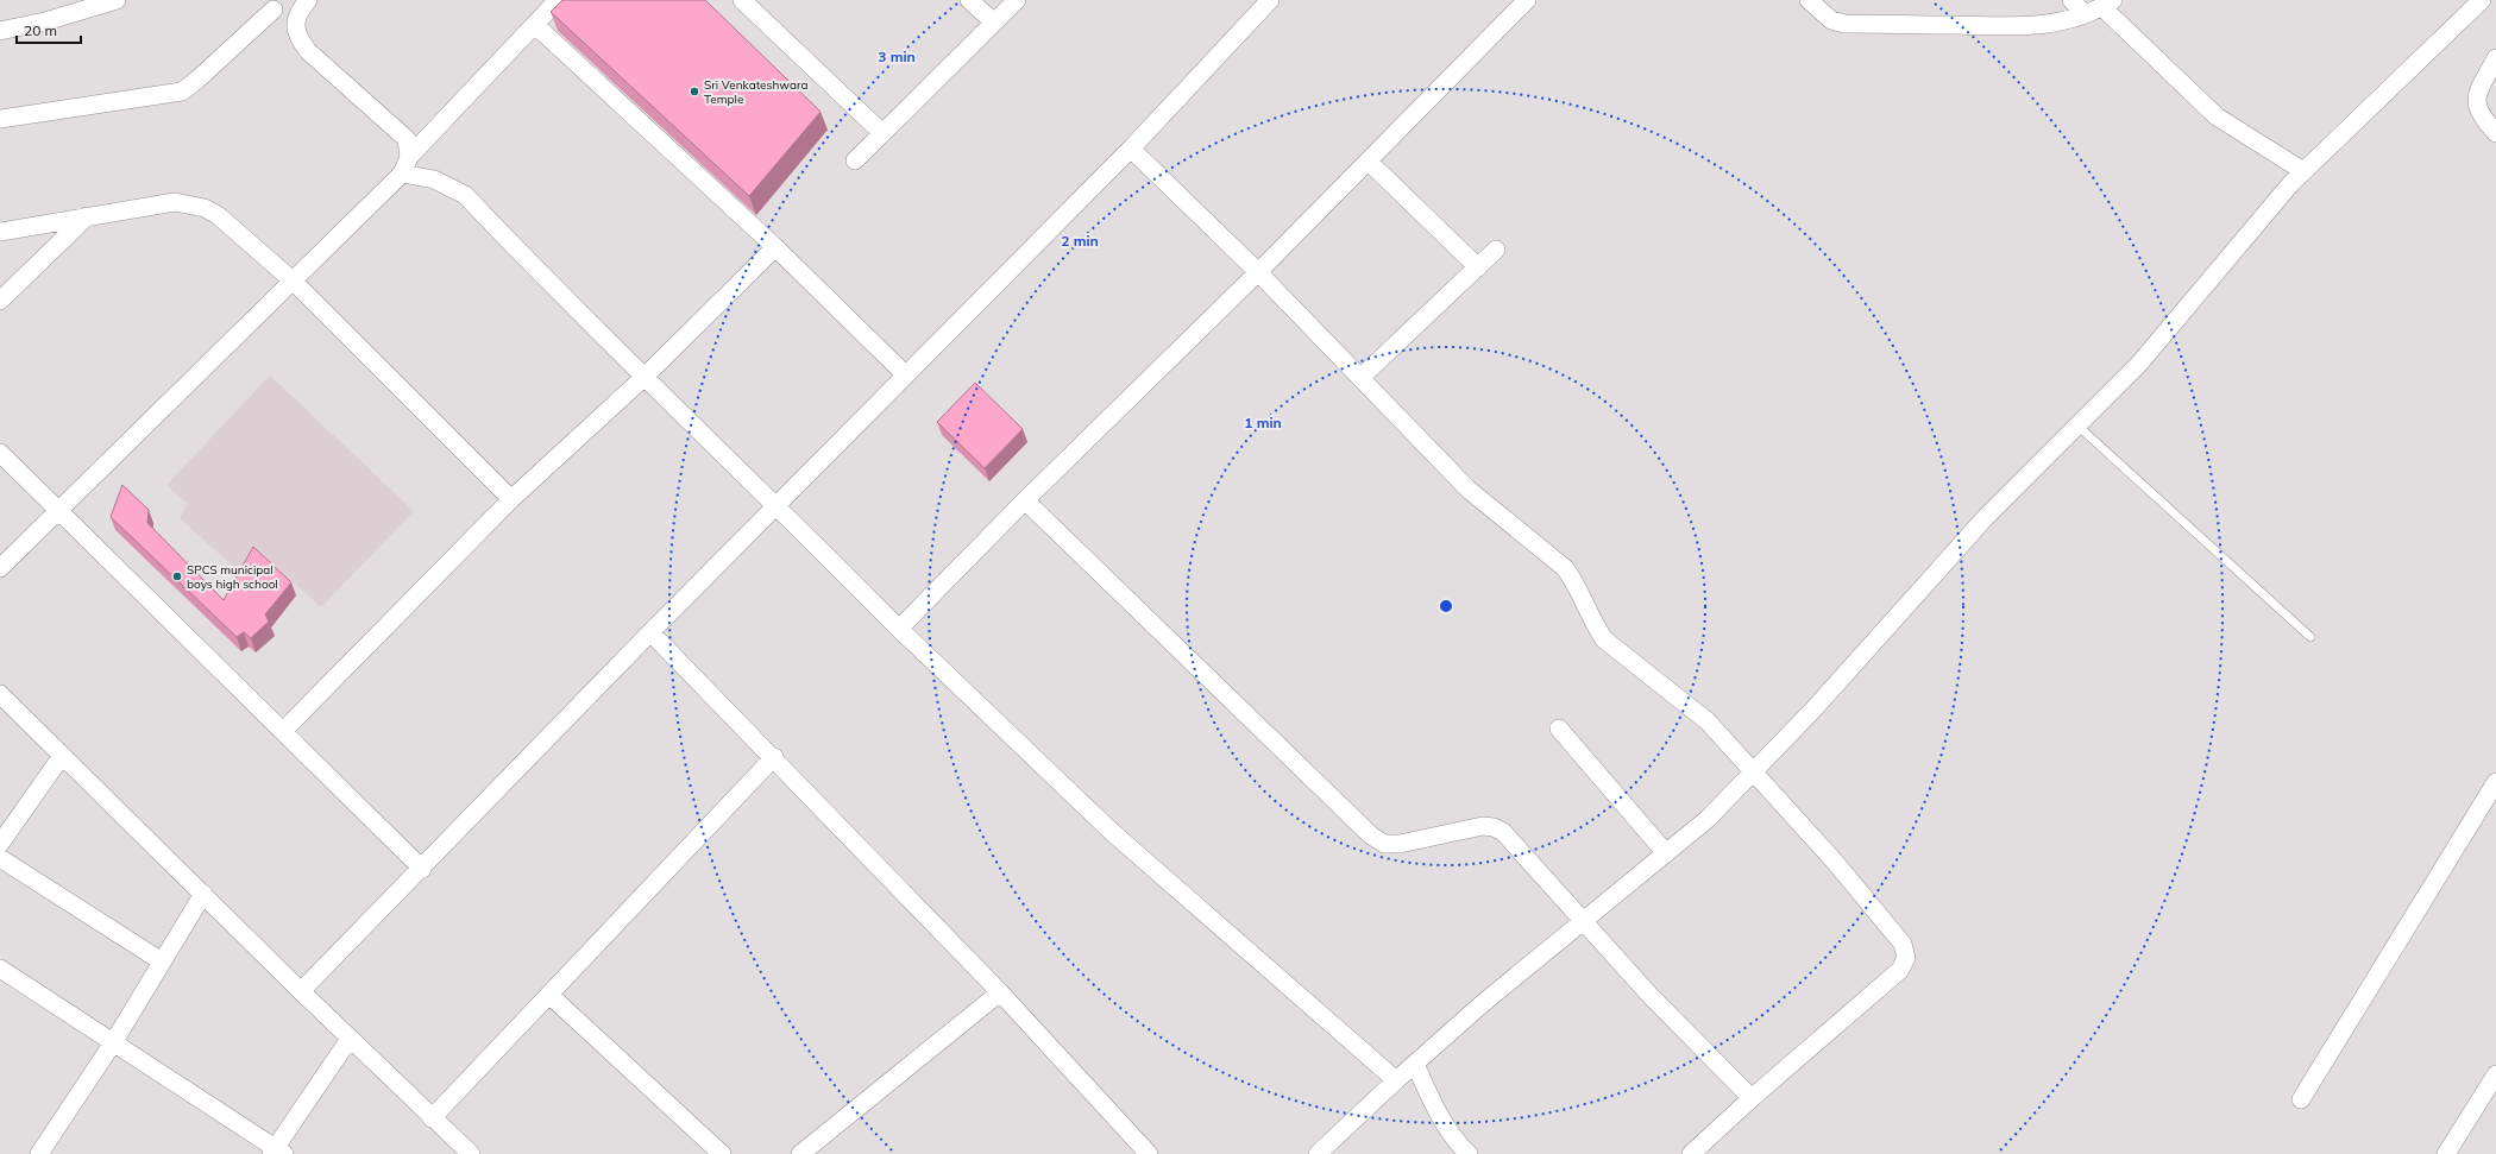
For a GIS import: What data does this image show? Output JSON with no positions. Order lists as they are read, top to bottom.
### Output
{
  "places": ["Sri Venkateshwara Temple", "SPCS municipal boys high school"],
  "scale_bar": "20 m",
  "rings": ["3 min", "2 min", "1 min"]
}
